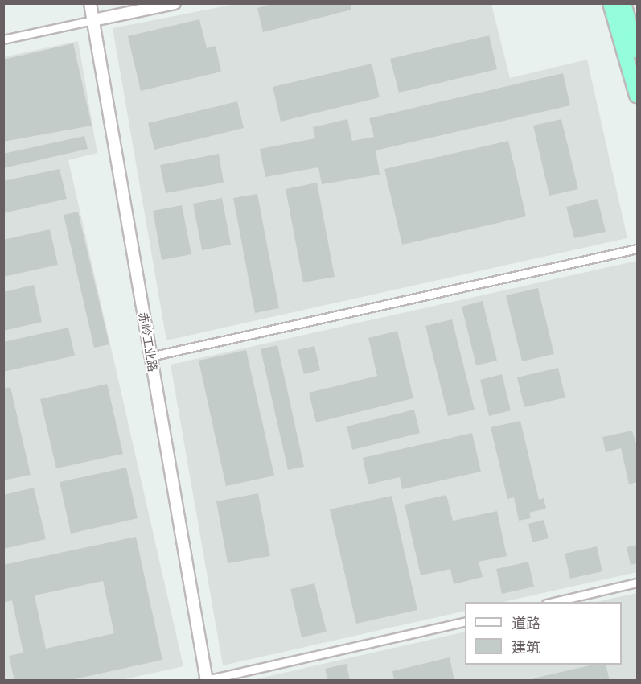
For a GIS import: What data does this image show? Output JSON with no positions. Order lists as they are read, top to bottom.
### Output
{
  "streets": {
    "street": ["赤岭工业路"]
  },
  "legend": ["道路", "建筑"]
}
